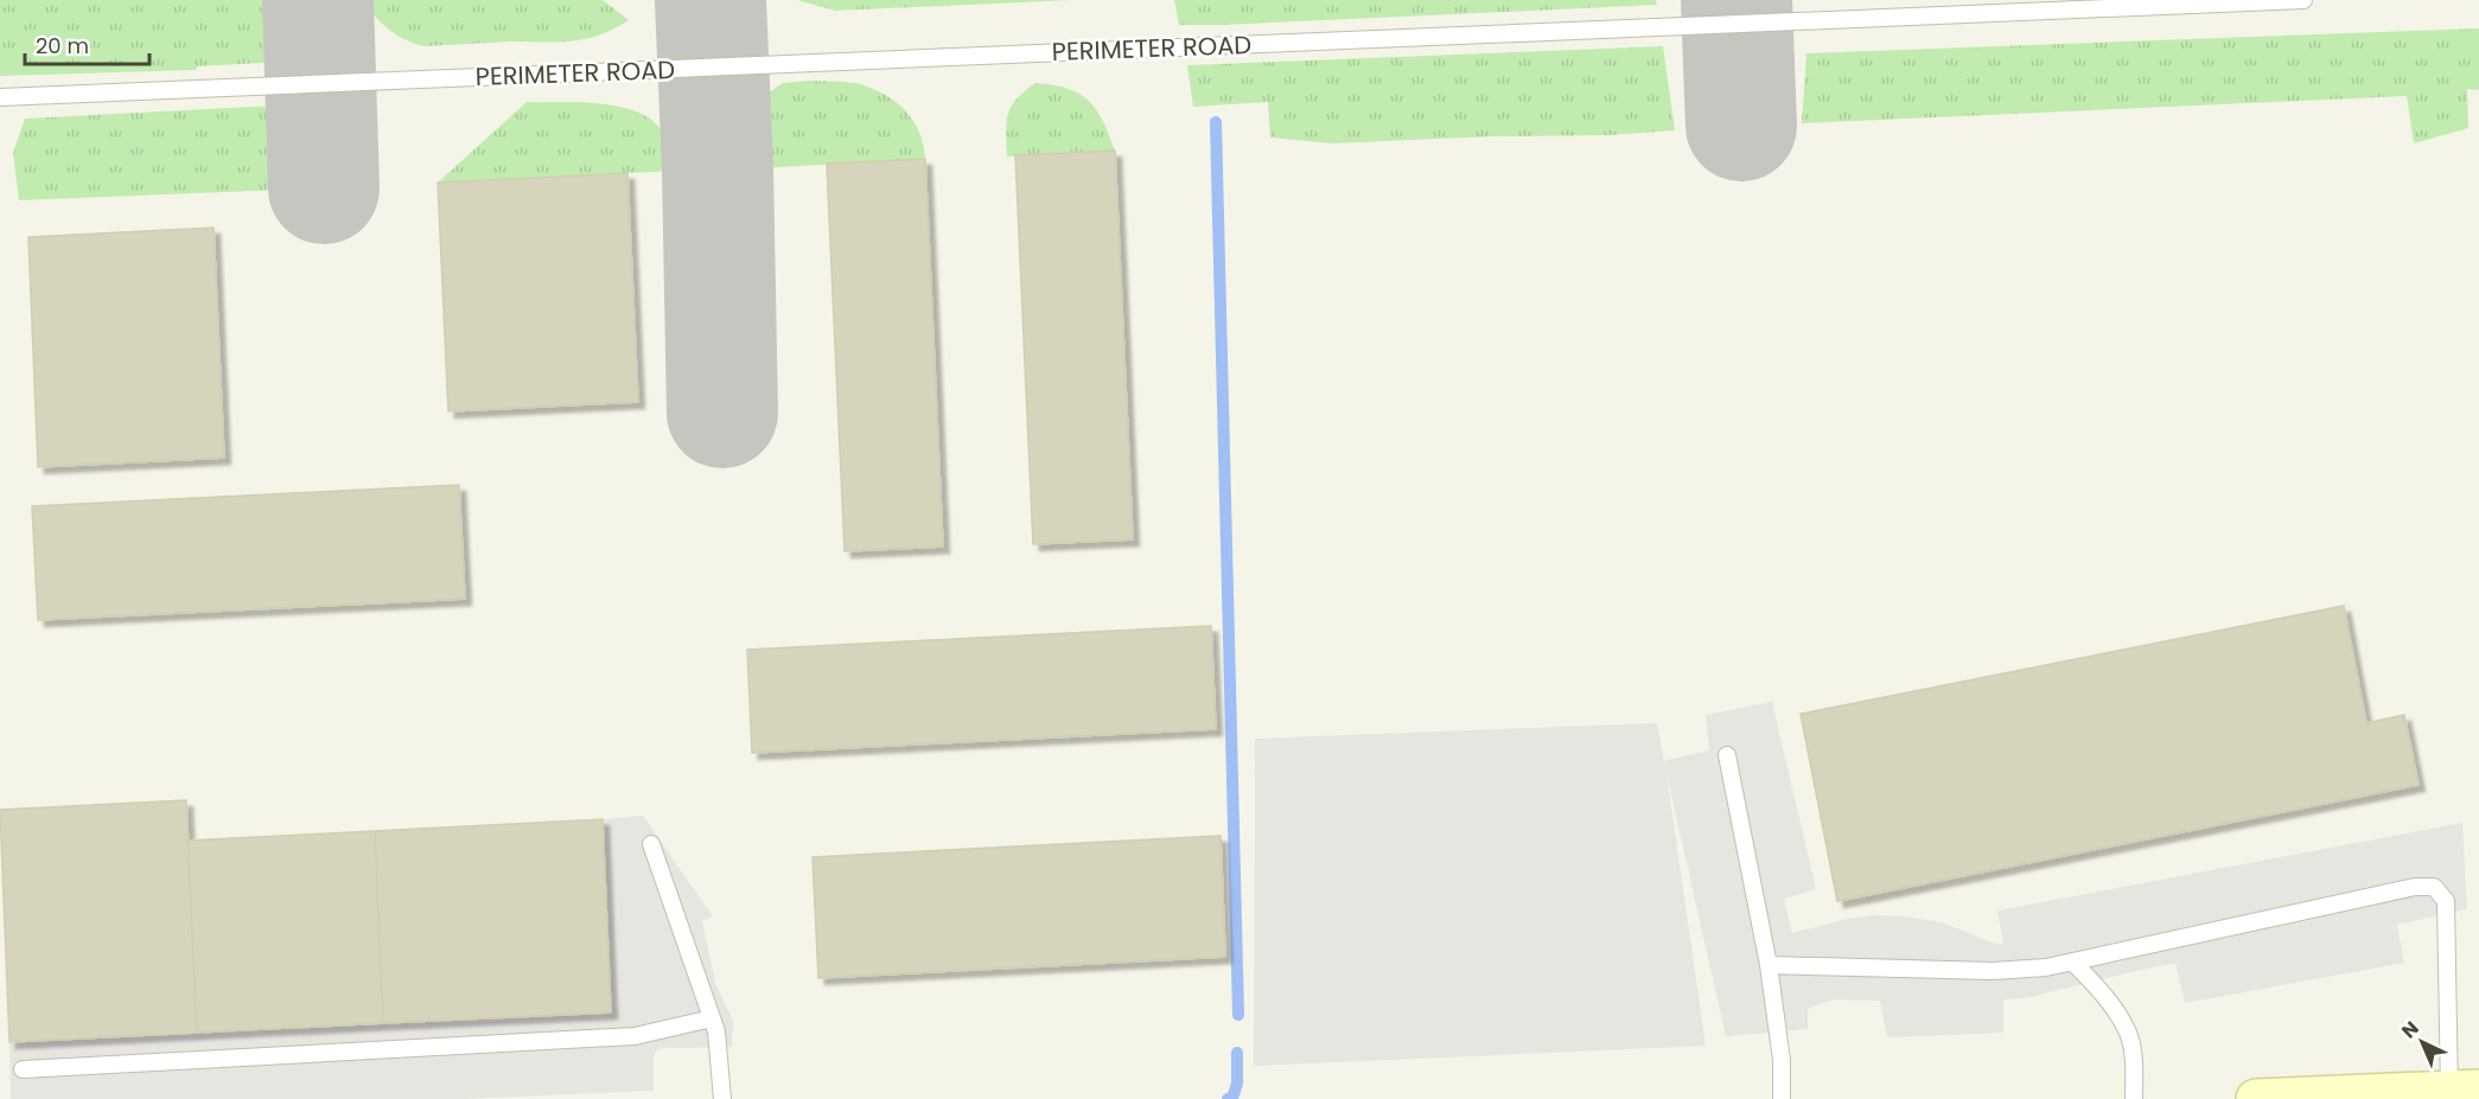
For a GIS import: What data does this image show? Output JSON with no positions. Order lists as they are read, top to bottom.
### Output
{
  "streets": {
    "lane": ["PERIMETER ROAD"]
  },
  "scale_bar": "20 m",
  "north": "top left"
}
